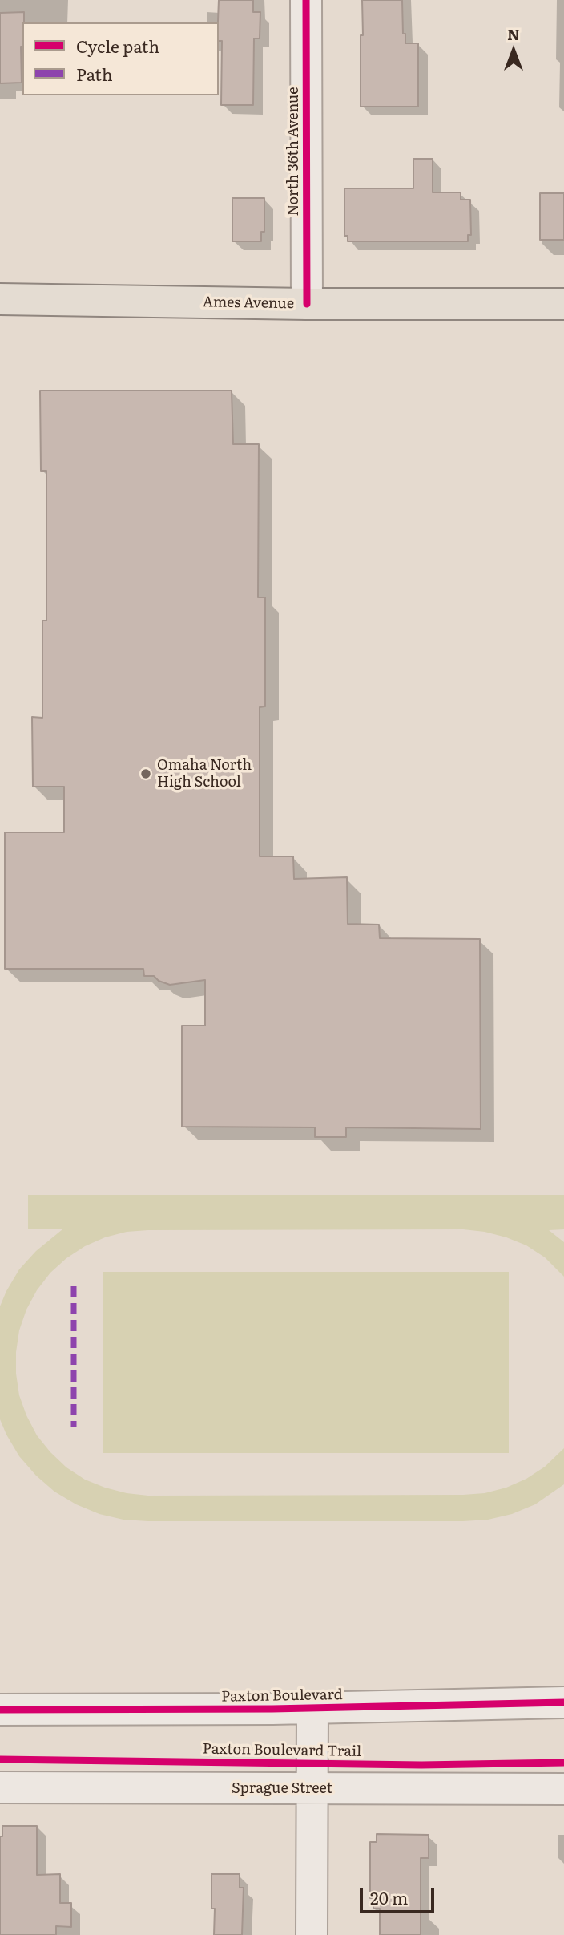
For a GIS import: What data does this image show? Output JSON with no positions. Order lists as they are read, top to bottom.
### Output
{
  "streets": {
    "main road": ["Ames Avenue"],
    "street": ["North 36th Avenue", "Paxton Boulevard", "Sprague Street"],
    "cycle path": ["Paxton Boulevard Trail"]
  },
  "crossings": [
    ["North 36th Avenue", "Ames Avenue"]
  ],
  "places": ["Omaha North High School"],
  "legend": ["Cycle path", "Path"],
  "scale_bar": "20 m",
  "north": "top"
}
